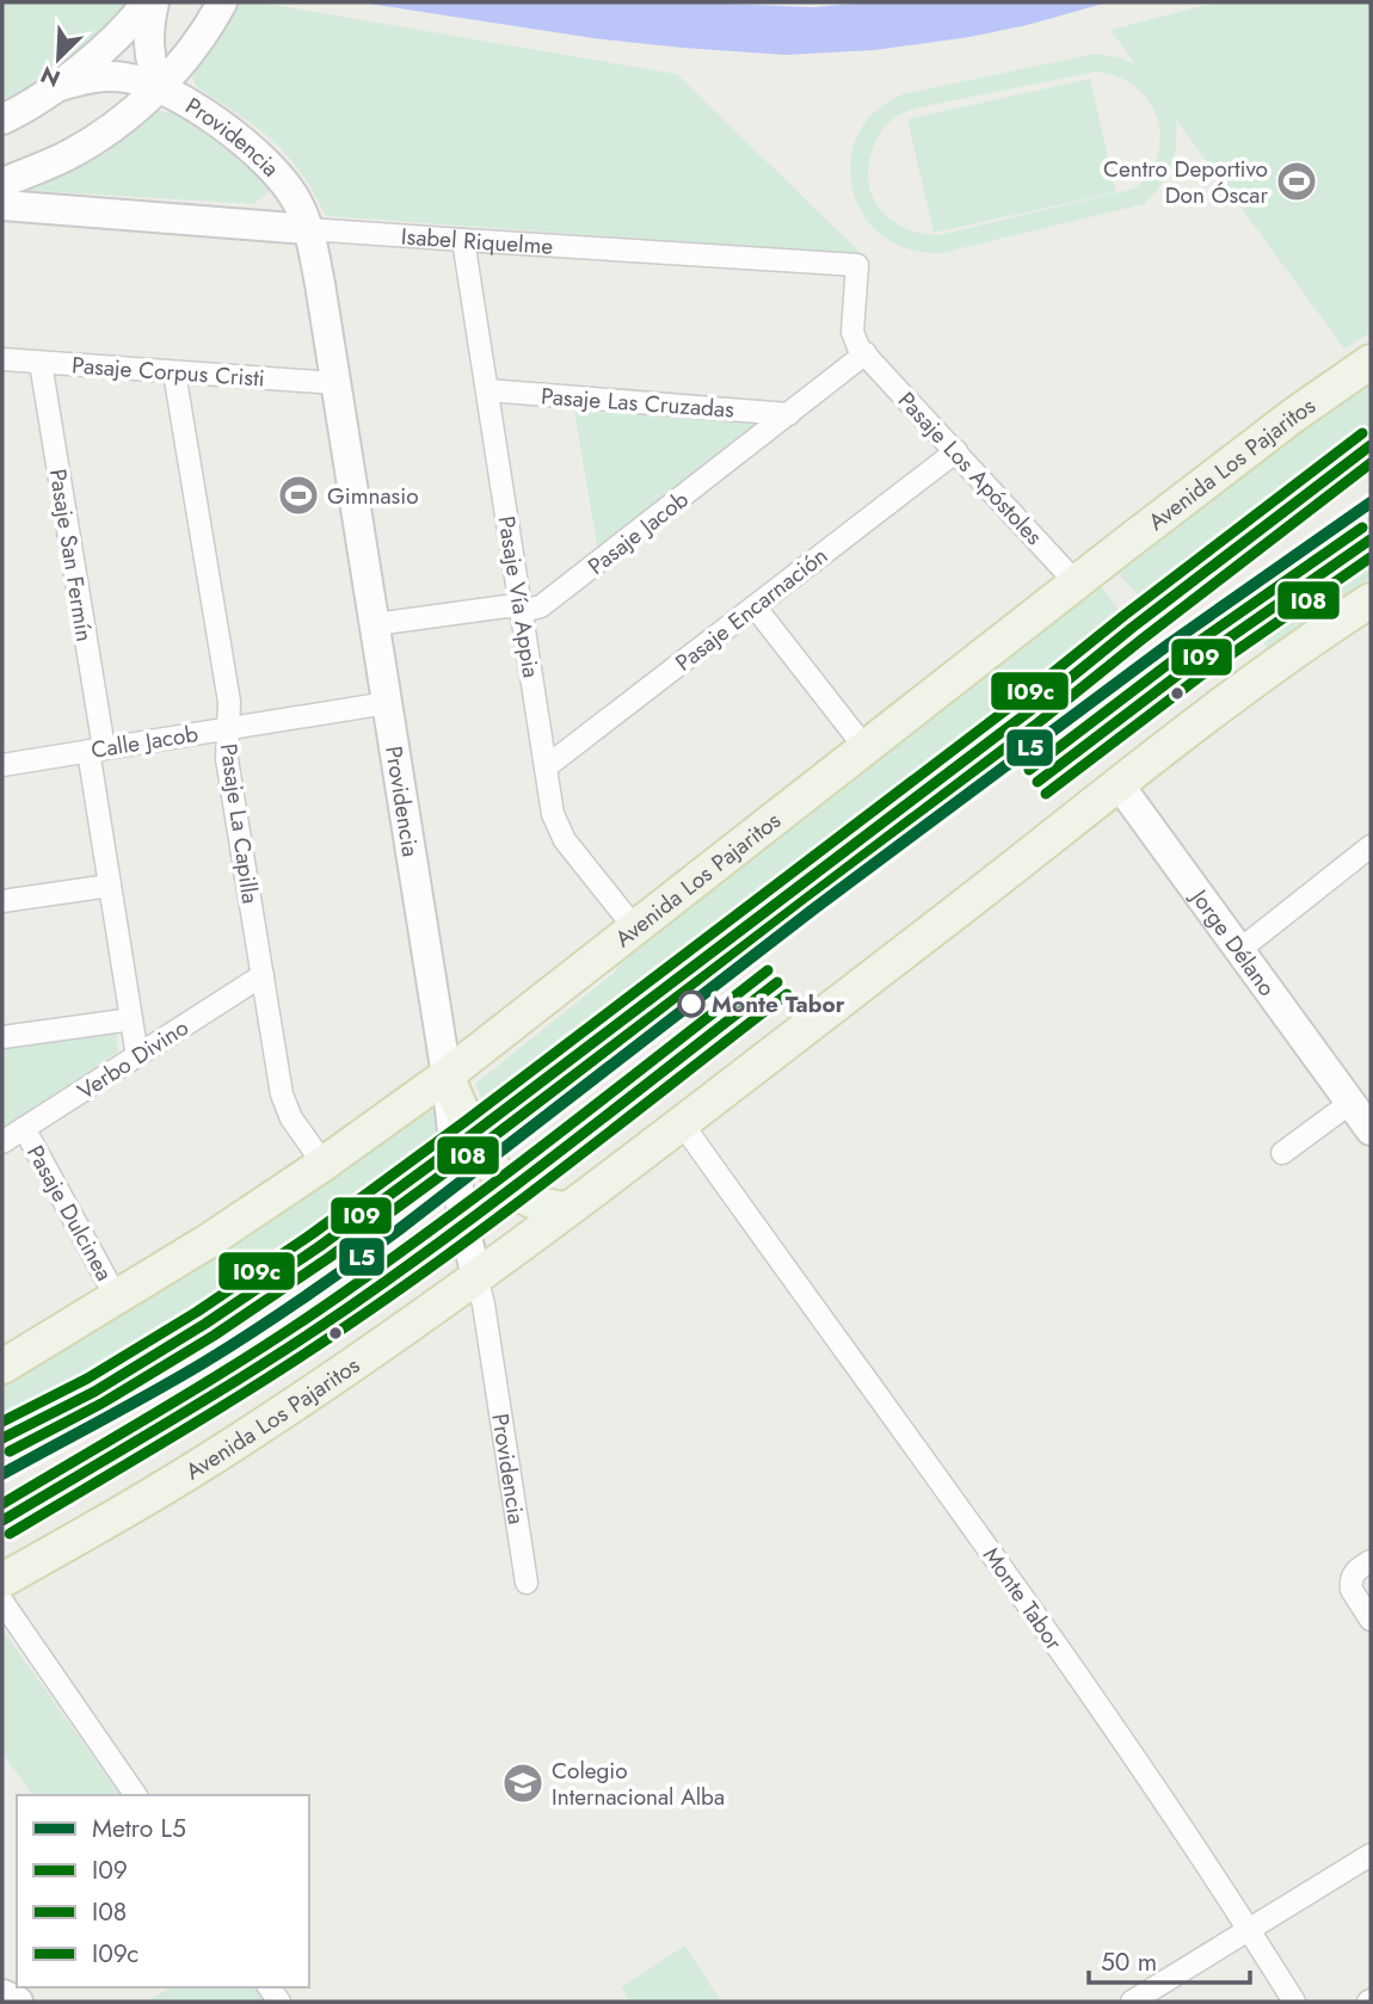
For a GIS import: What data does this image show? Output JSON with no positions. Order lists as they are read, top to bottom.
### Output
{
  "streets": {
    "main road": ["Avenida Los Pajaritos"],
    "street": [
      "Providencia",
      "Isabel Riquelme",
      "Pasaje Corpus Cristi",
      "Pasaje Las Cruzadas",
      "Pasaje Los Apóstoles",
      "Pasaje Jacob",
      "Pasaje San Fermín",
      "Pasaje Vía Appia",
      "Pasaje Encarnación",
      "Calle Jacob",
      "Pasaje La Capilla",
      "Jorge Délano",
      "Verbo Divino",
      "Pasaje Dulcinea",
      "Monte Tabor"
    ]
  },
  "crossings": [
    ["Providencia", "Isabel Riquelme"],
    ["Providencia", "Pasaje Corpus Cristi"],
    ["Providencia", "Avenida Los Pajaritos"],
    ["Providencia", "Pasaje Jacob"],
    ["Providencia", "Calle Jacob"],
    ["Isabel Riquelme", "Pasaje Los Apóstoles"],
    ["Isabel Riquelme", "Pasaje Jacob"],
    ["Isabel Riquelme", "Pasaje Vía Appia"],
    ["Pasaje Corpus Cristi", "Pasaje San Fermín"],
    ["Pasaje Corpus Cristi", "Pasaje La Capilla"],
    ["Pasaje Las Cruzadas", "Pasaje Jacob"],
    ["Pasaje Las Cruzadas", "Pasaje Vía Appia"],
    ["Avenida Los Pajaritos", "Pasaje Los Apóstoles"],
    ["Avenida Los Pajaritos", "Pasaje Vía Appia"],
    ["Avenida Los Pajaritos", "Pasaje La Capilla"],
    ["Avenida Los Pajaritos", "Jorge Délano"],
    ["Avenida Los Pajaritos", "Pasaje Dulcinea"],
    ["Avenida Los Pajaritos", "Monte Tabor"],
    ["Pasaje Los Apóstoles", "Pasaje Jacob"],
    ["Pasaje Los Apóstoles", "Pasaje Encarnación"],
    ["Pasaje Jacob", "Pasaje Vía Appia"],
    ["Pasaje San Fermín", "Calle Jacob"],
    ["Pasaje San Fermín", "Verbo Divino"],
    ["Pasaje Vía Appia", "Pasaje Encarnación"],
    ["Calle Jacob", "Pasaje La Capilla"],
    ["Pasaje La Capilla", "Verbo Divino"],
    ["Verbo Divino", "Pasaje Dulcinea"]
  ],
  "places": {
    "sports": ["Centro Deportivo Don Óscar", "Gimnasio"],
    "other": ["Monte Tabor"],
    "school or university": ["Colegio Internacional Alba"]
  },
  "lines": [
    "transit line I09c",
    "transit line I09",
    "transit line I08",
    "metro line L5"
  ],
  "legend": [
    "Metro L5",
    "I09",
    "I08",
    "I09c"
  ],
  "scale_bar": "50 m",
  "north": "bottom left"
}
